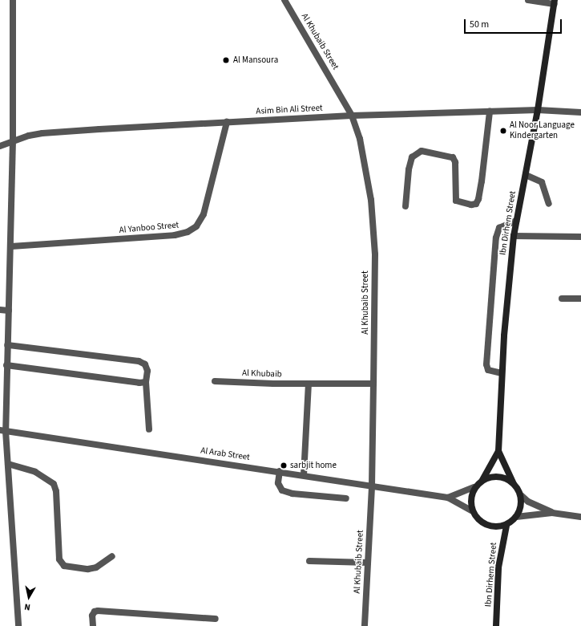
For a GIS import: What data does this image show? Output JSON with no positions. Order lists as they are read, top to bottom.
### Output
{
  "streets": {
    "street": [
      "Al Khubaib Street",
      "Asim Bin Ali Street",
      "Ibn Dirhem Street",
      "Al Yanboo Street",
      "Al Khubaib",
      "Al Arab Street"
    ]
  },
  "crossings": [
    ["Al Khubaib Street", "Asim Bin Ali Street"],
    ["Al Khubaib Street", "Al Khubaib"],
    ["Al Khubaib Street", "Al Arab Street"],
    ["Asim Bin Ali Street", "Ibn Dirhem Street"],
    ["Asim Bin Ali Street", "Al Yanboo Street"],
    ["Ibn Dirhem Street", "Al Arab Street"]
  ],
  "places": ["Al Mansoura", "Al Noor Language Kindergarten", "sarbjit home"],
  "scale_bar": "50 m",
  "north": "bottom"
}
